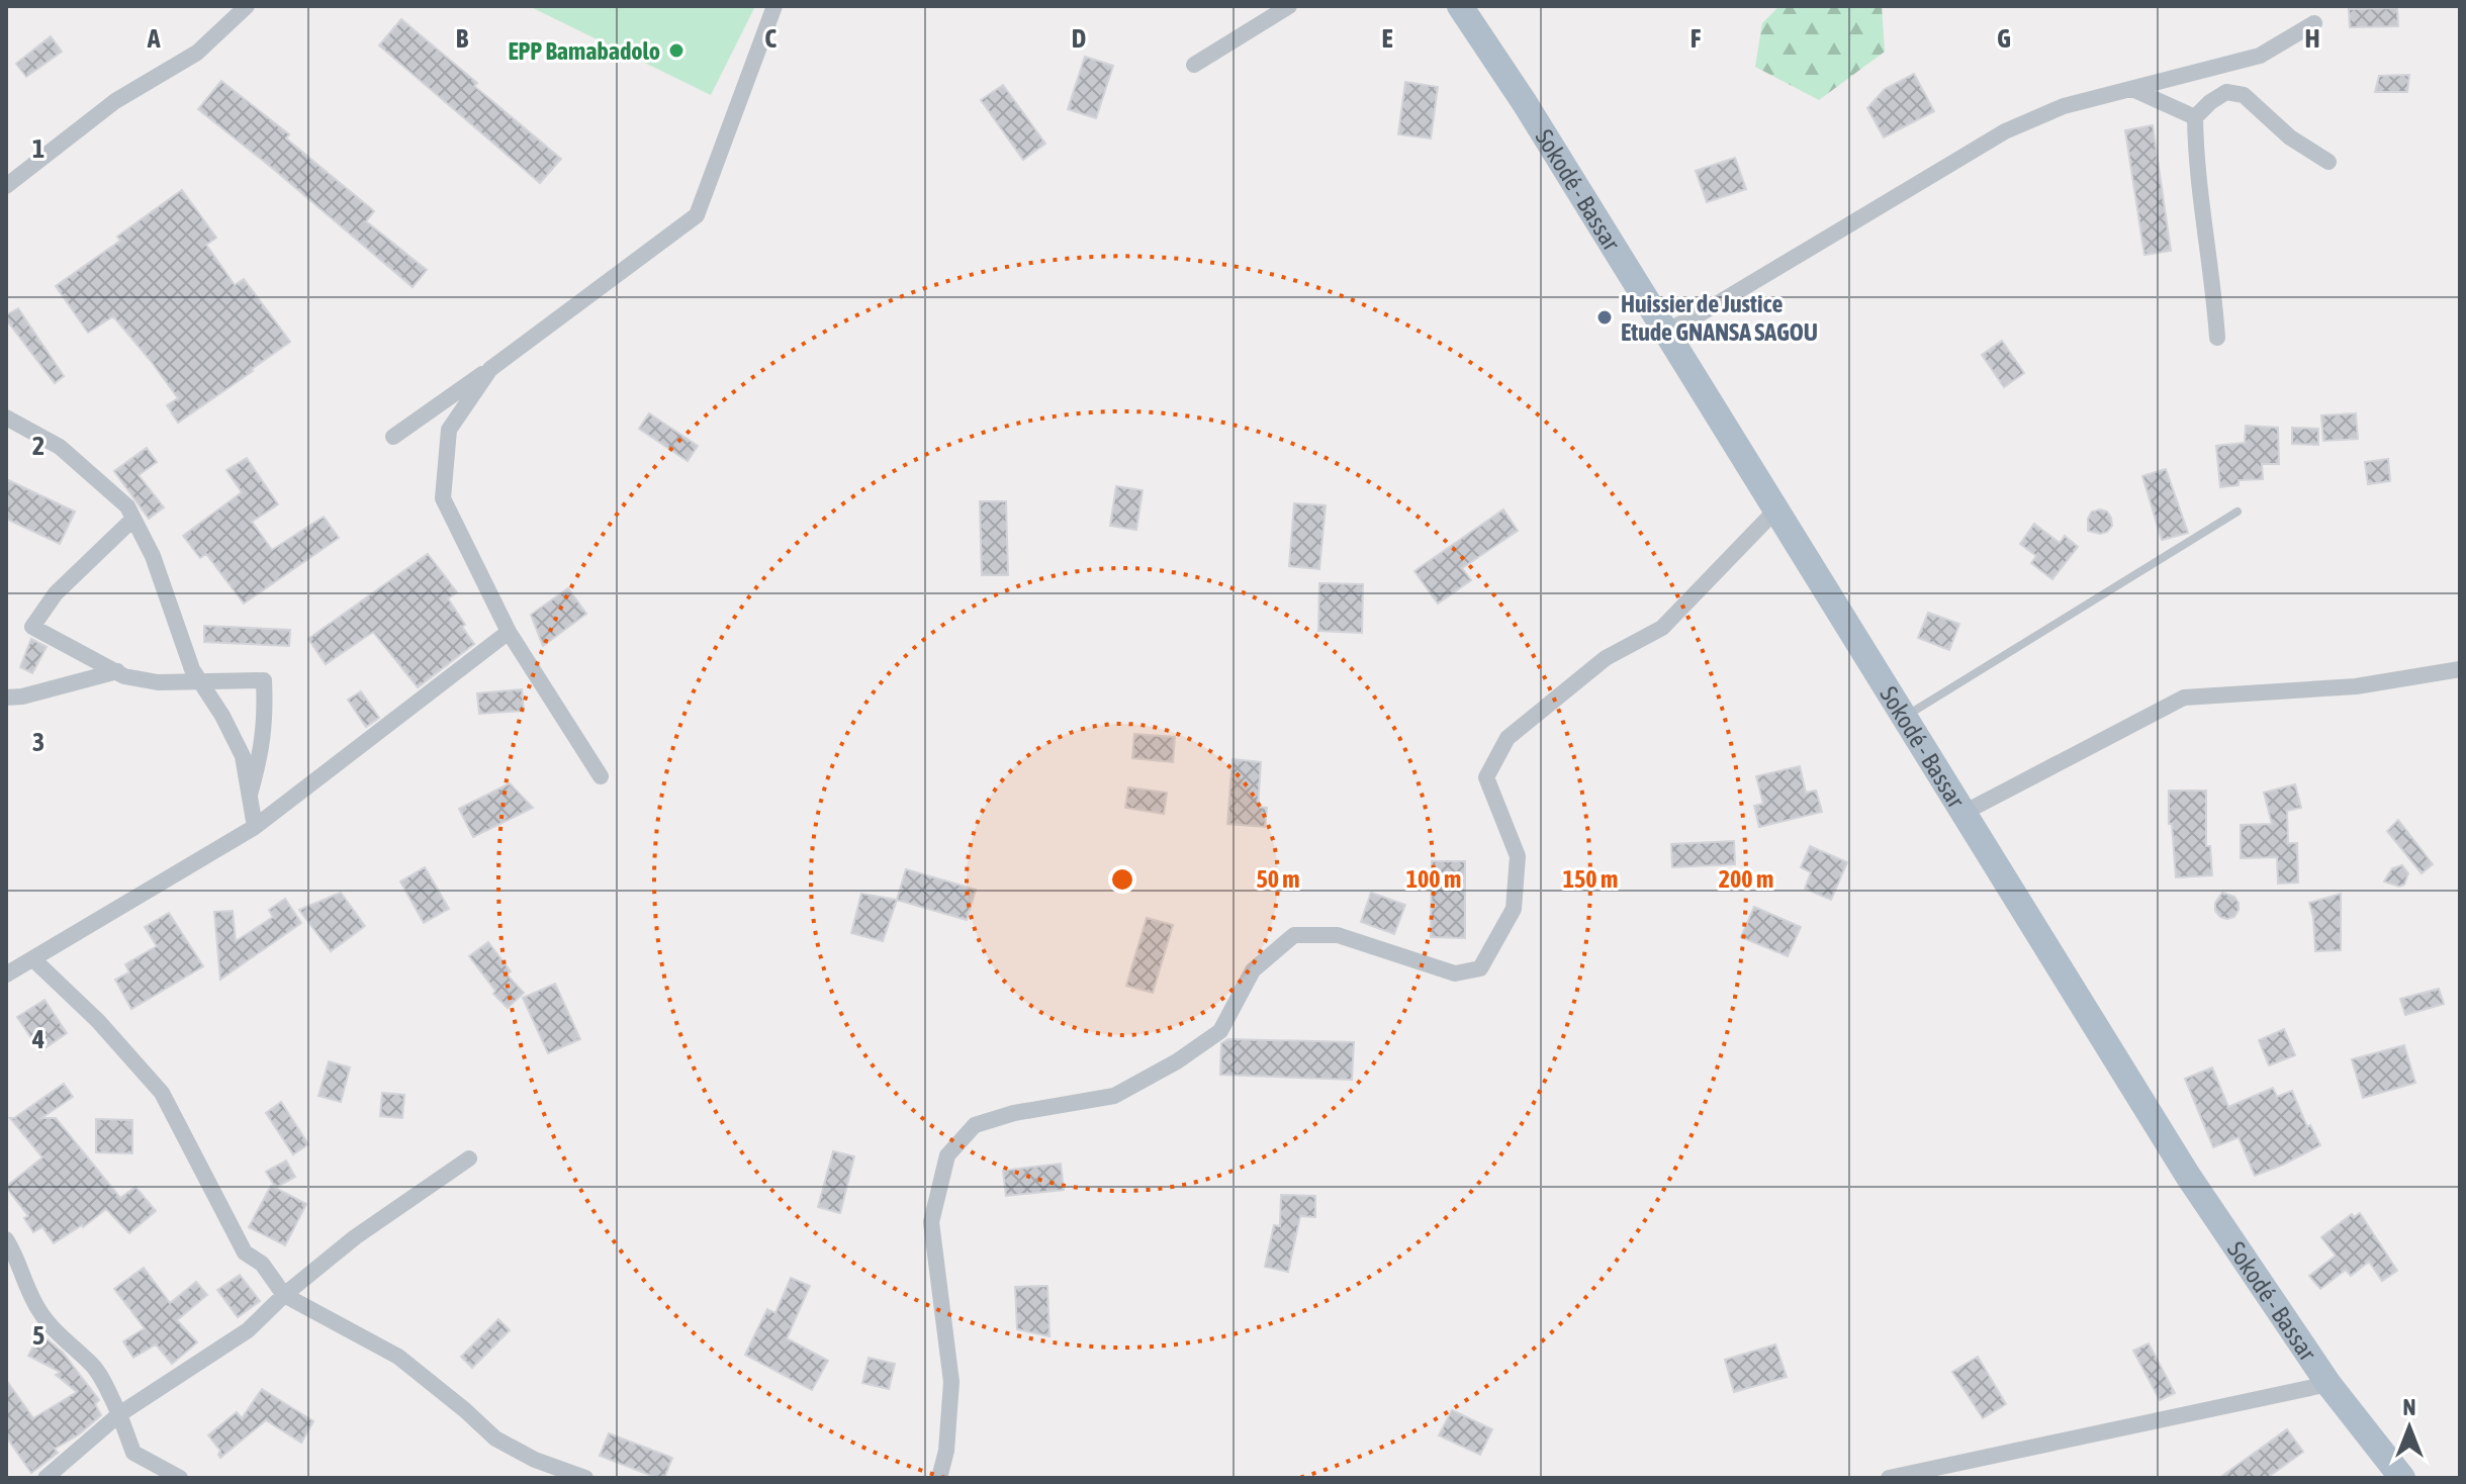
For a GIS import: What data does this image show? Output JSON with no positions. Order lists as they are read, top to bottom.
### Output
{
  "streets": {
    "main road": ["Sokodé - Bassar"]
  },
  "places": ["EPP Bamabadolo", "Huissier de Justice Etude GNANSA SAGOU"],
  "north": "top",
  "grid": {
    "columns": [
      "A",
      "B",
      "C",
      "D",
      "E",
      "F",
      "G",
      "H"
    ],
    "rows": [
      "1",
      "2",
      "3",
      "4",
      "5"
    ]
  },
  "rings": [
    "50 m",
    "100 m",
    "150 m",
    "200 m"
  ]
}
